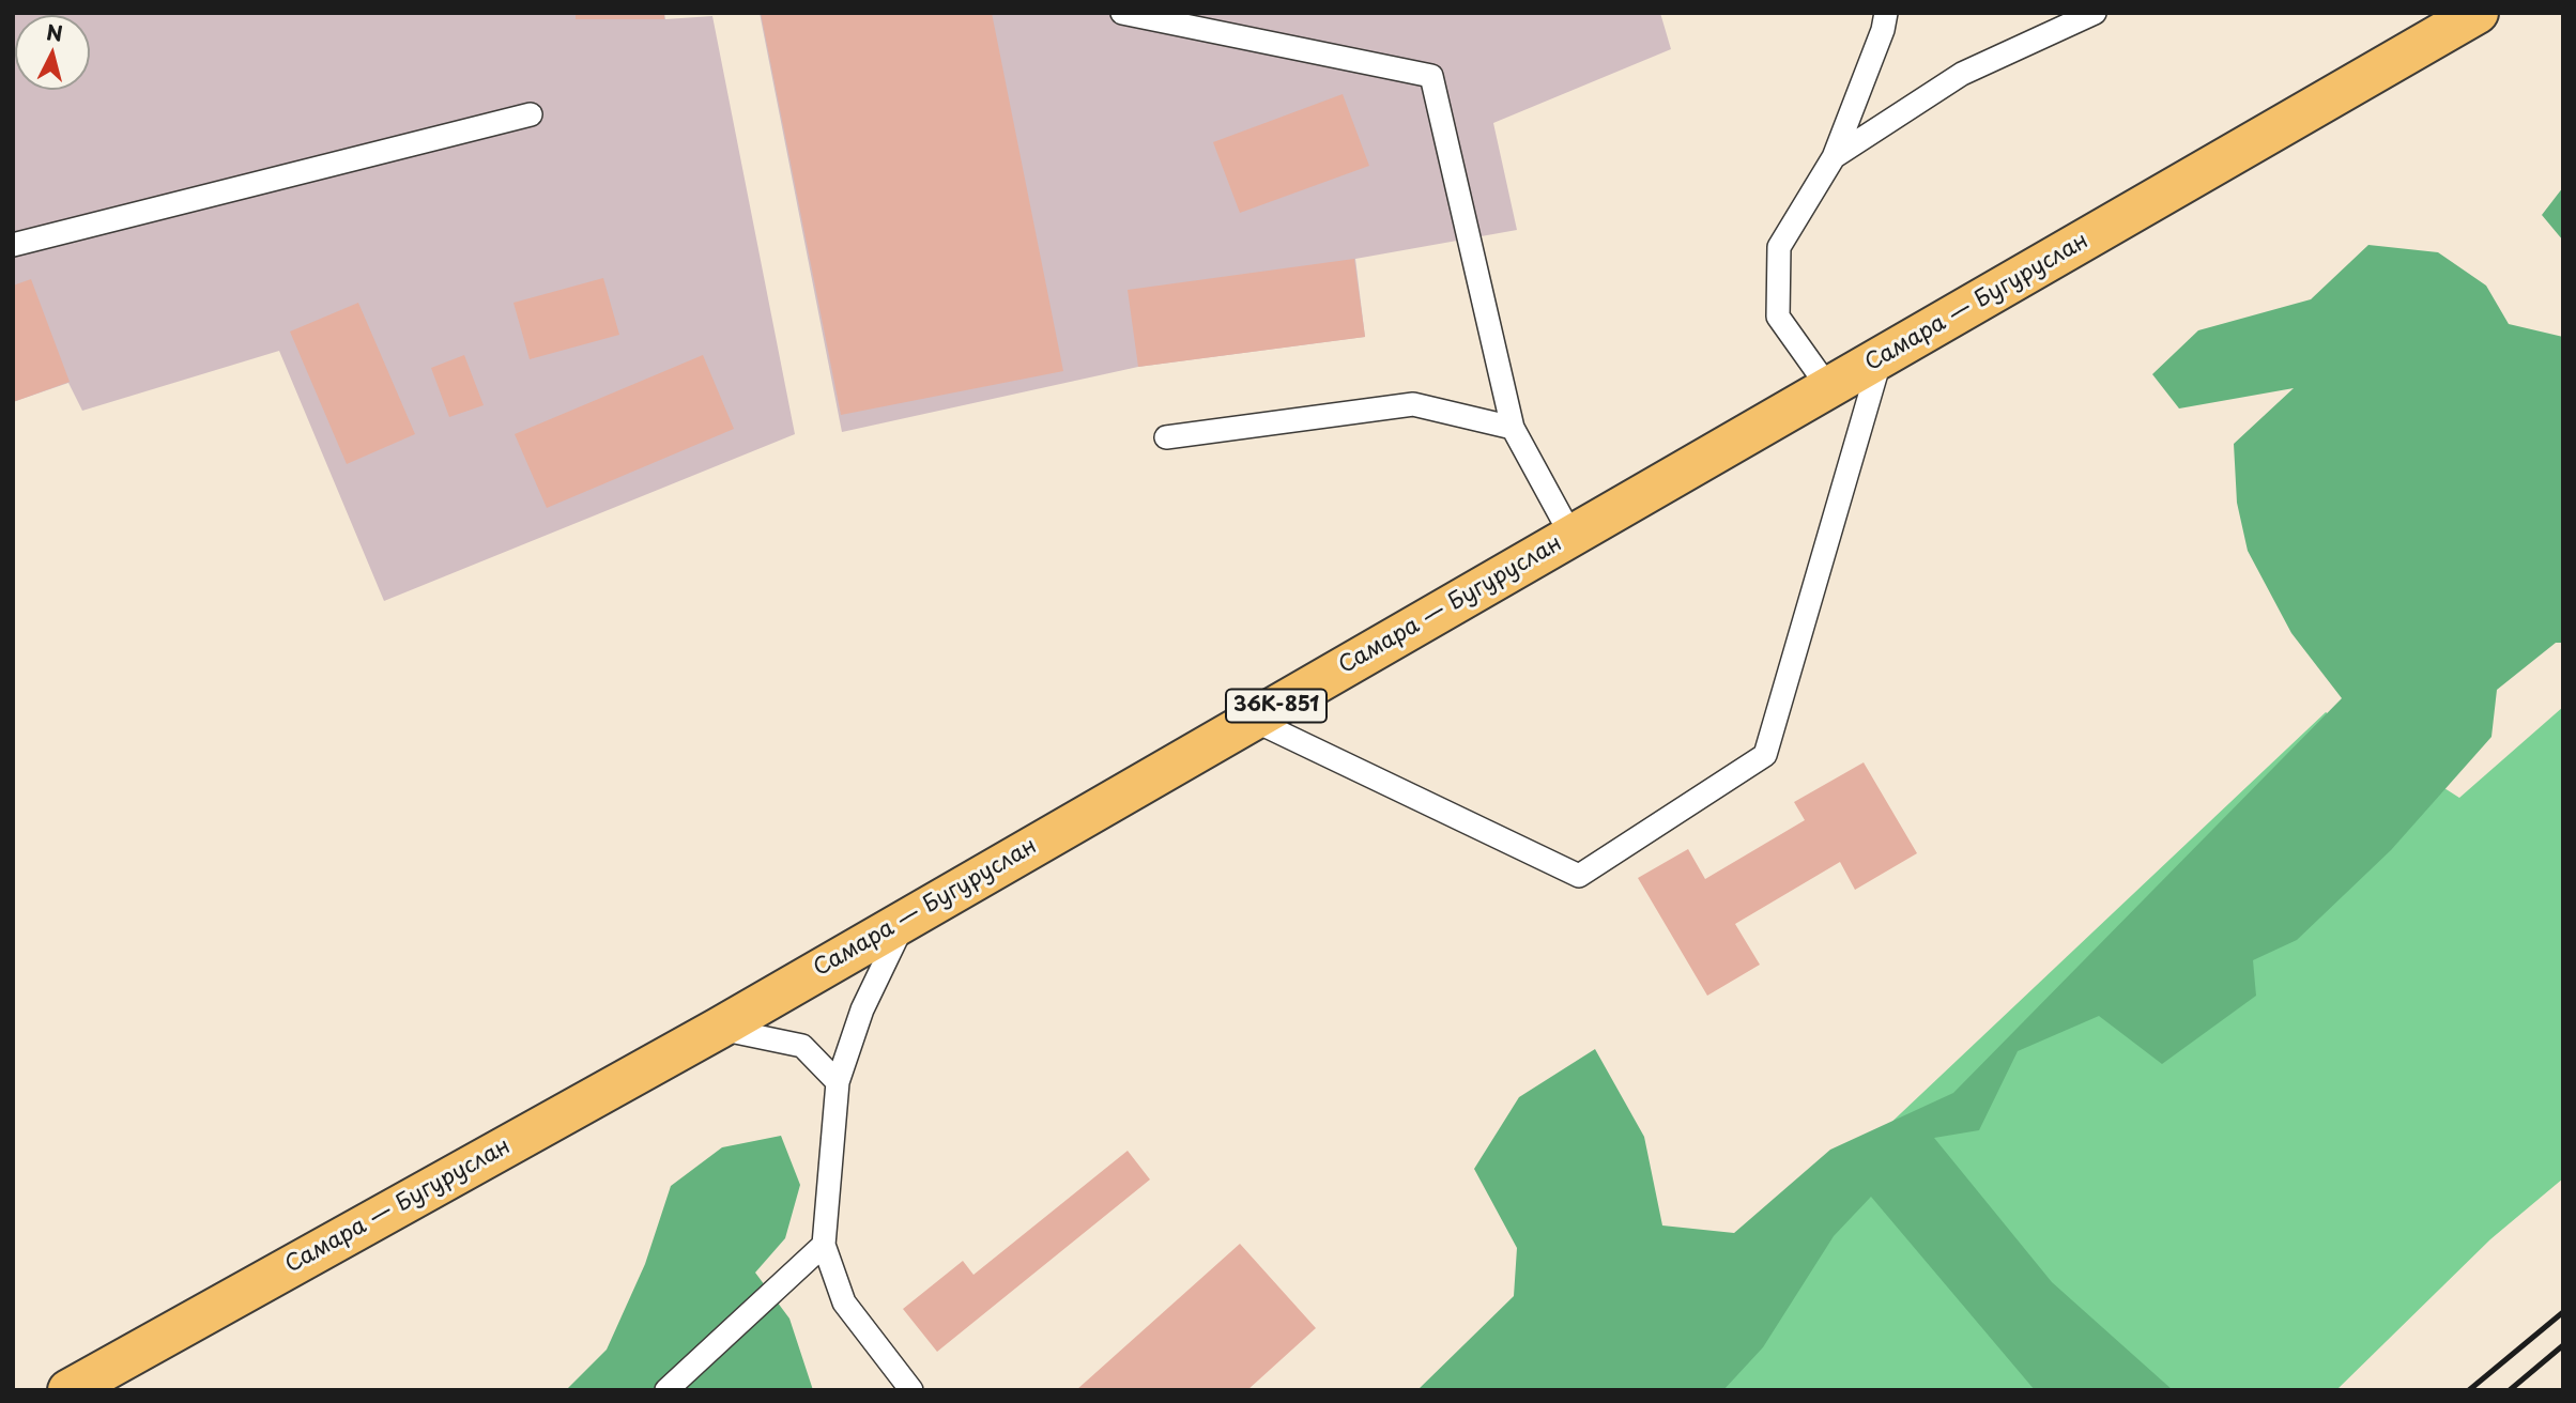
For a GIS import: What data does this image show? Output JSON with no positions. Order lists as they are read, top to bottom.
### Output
{
  "streets": {
    "main road": ["Самара — Бугуруслан", "36К-851"]
  },
  "north": "top"
}
